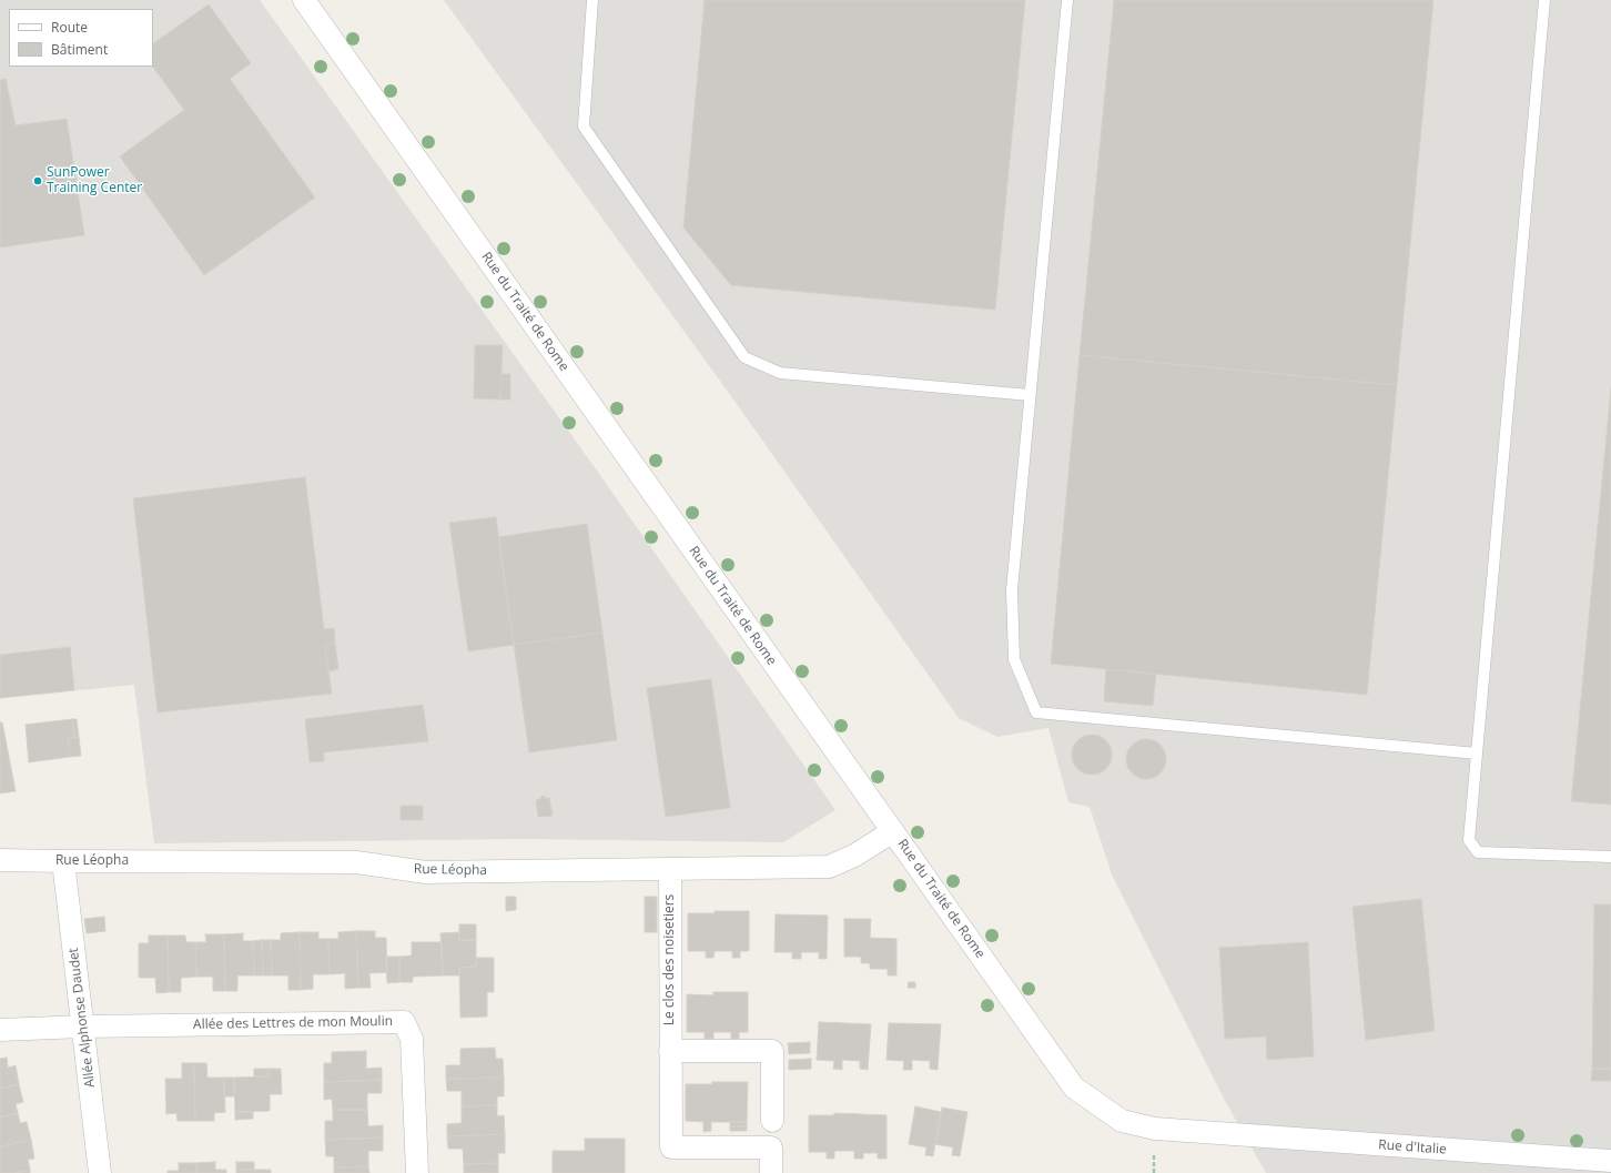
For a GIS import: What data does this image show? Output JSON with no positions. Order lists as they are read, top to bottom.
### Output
{
  "streets": {
    "street": [
      "Rue du Traité de Rome",
      "Rue Léopha",
      "Le clos des noisetiers",
      "Allée Alphonse Daudet",
      "Allée des Lettres de mon Moulin",
      "Rue d'Italie"
    ]
  },
  "crossings": [
    ["Rue du Traité de Rome", "Rue Léopha"],
    ["Rue du Traité de Rome", "Rue d'Italie"],
    ["Rue Léopha", "Le clos des noisetiers"],
    ["Rue Léopha", "Allée Alphonse Daudet"],
    ["Allée Alphonse Daudet", "Allée des Lettres de mon Moulin"]
  ],
  "places": ["SunPower Training Center"],
  "legend": ["Route", "Bâtiment"]
}
